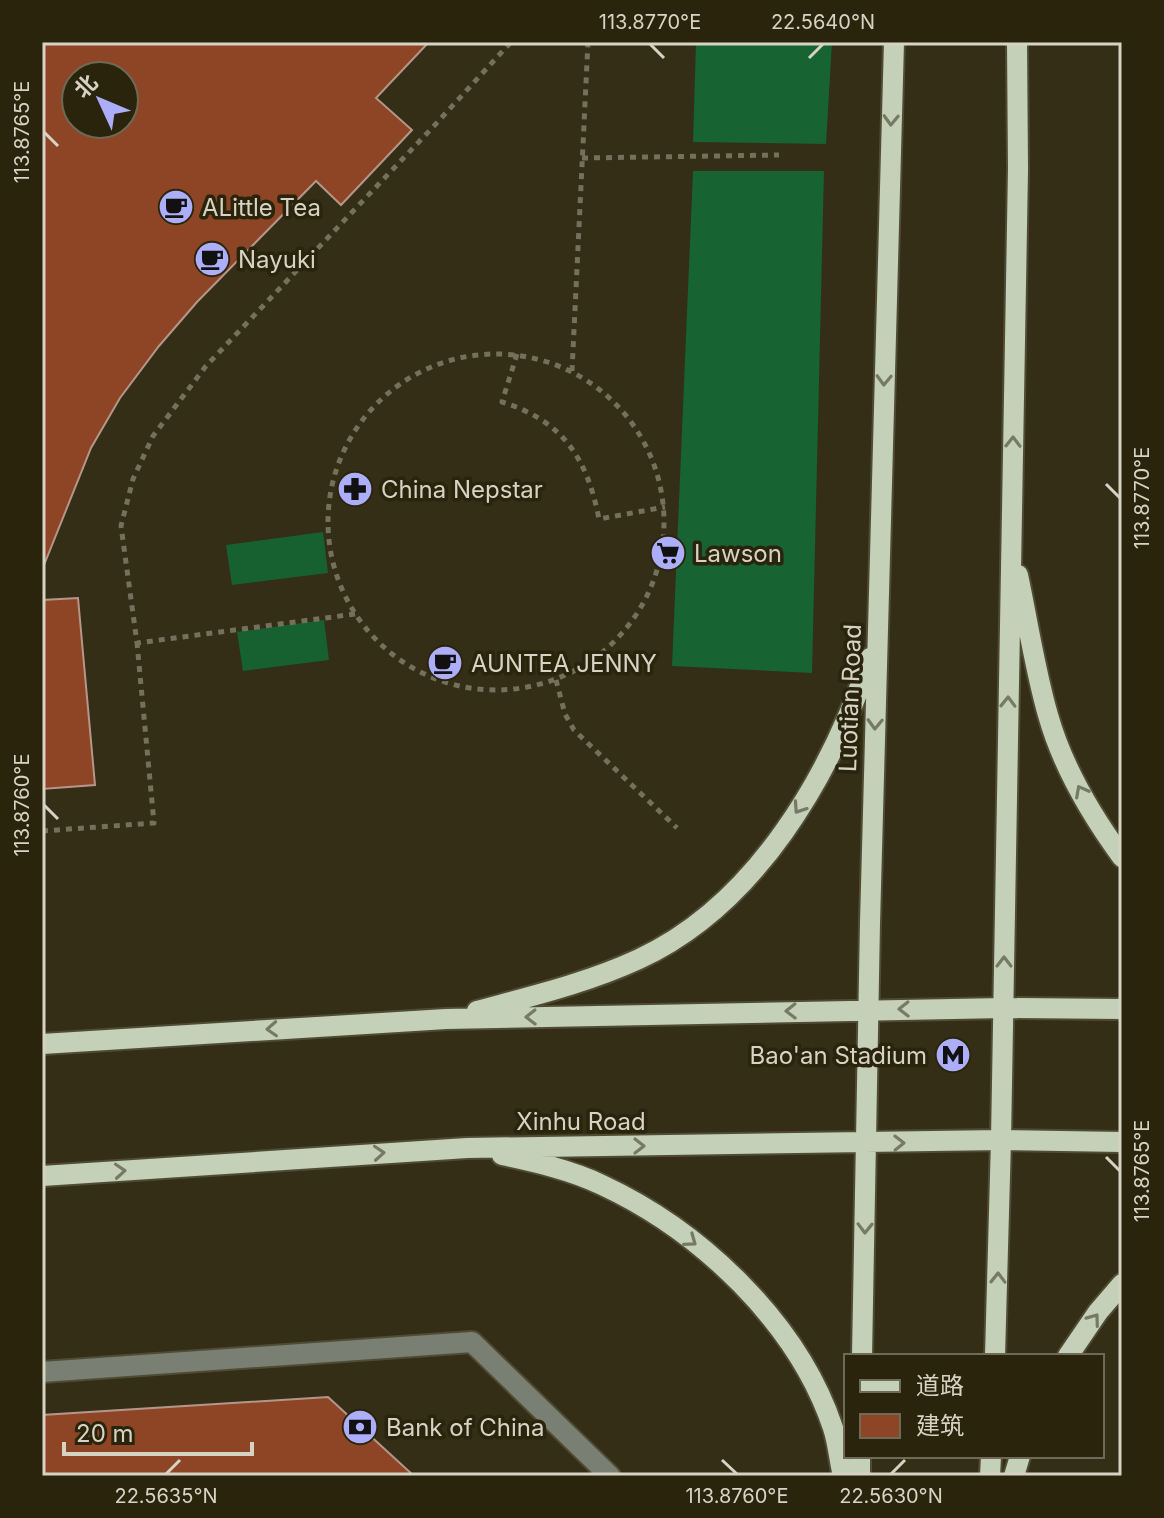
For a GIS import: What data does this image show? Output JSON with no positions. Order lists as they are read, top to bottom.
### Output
{
  "streets": {
    "main road": ["Luotian Road", "Xinhu Road"]
  },
  "crossings": [
    ["Luotian Road", "Xinhu Road"]
  ],
  "places": {
    "cafe": ["ALittle Tea", "Nayuki", "AUNTEA JENNY"],
    "pharmacy": ["China Nepstar"],
    "supermarket": ["Lawson"],
    "metro station": ["Bao'an Stadium"],
    "bank": ["Bank of China"]
  },
  "legend": ["道路", "建筑"],
  "scale_bar": "20 m",
  "north": "top left",
  "coordinates": [
    "113.8770°E",
    "22.5640°N",
    "113.8765°E",
    "113.8760°E",
    "22.5635°N",
    "22.5630°N"
  ]
}
